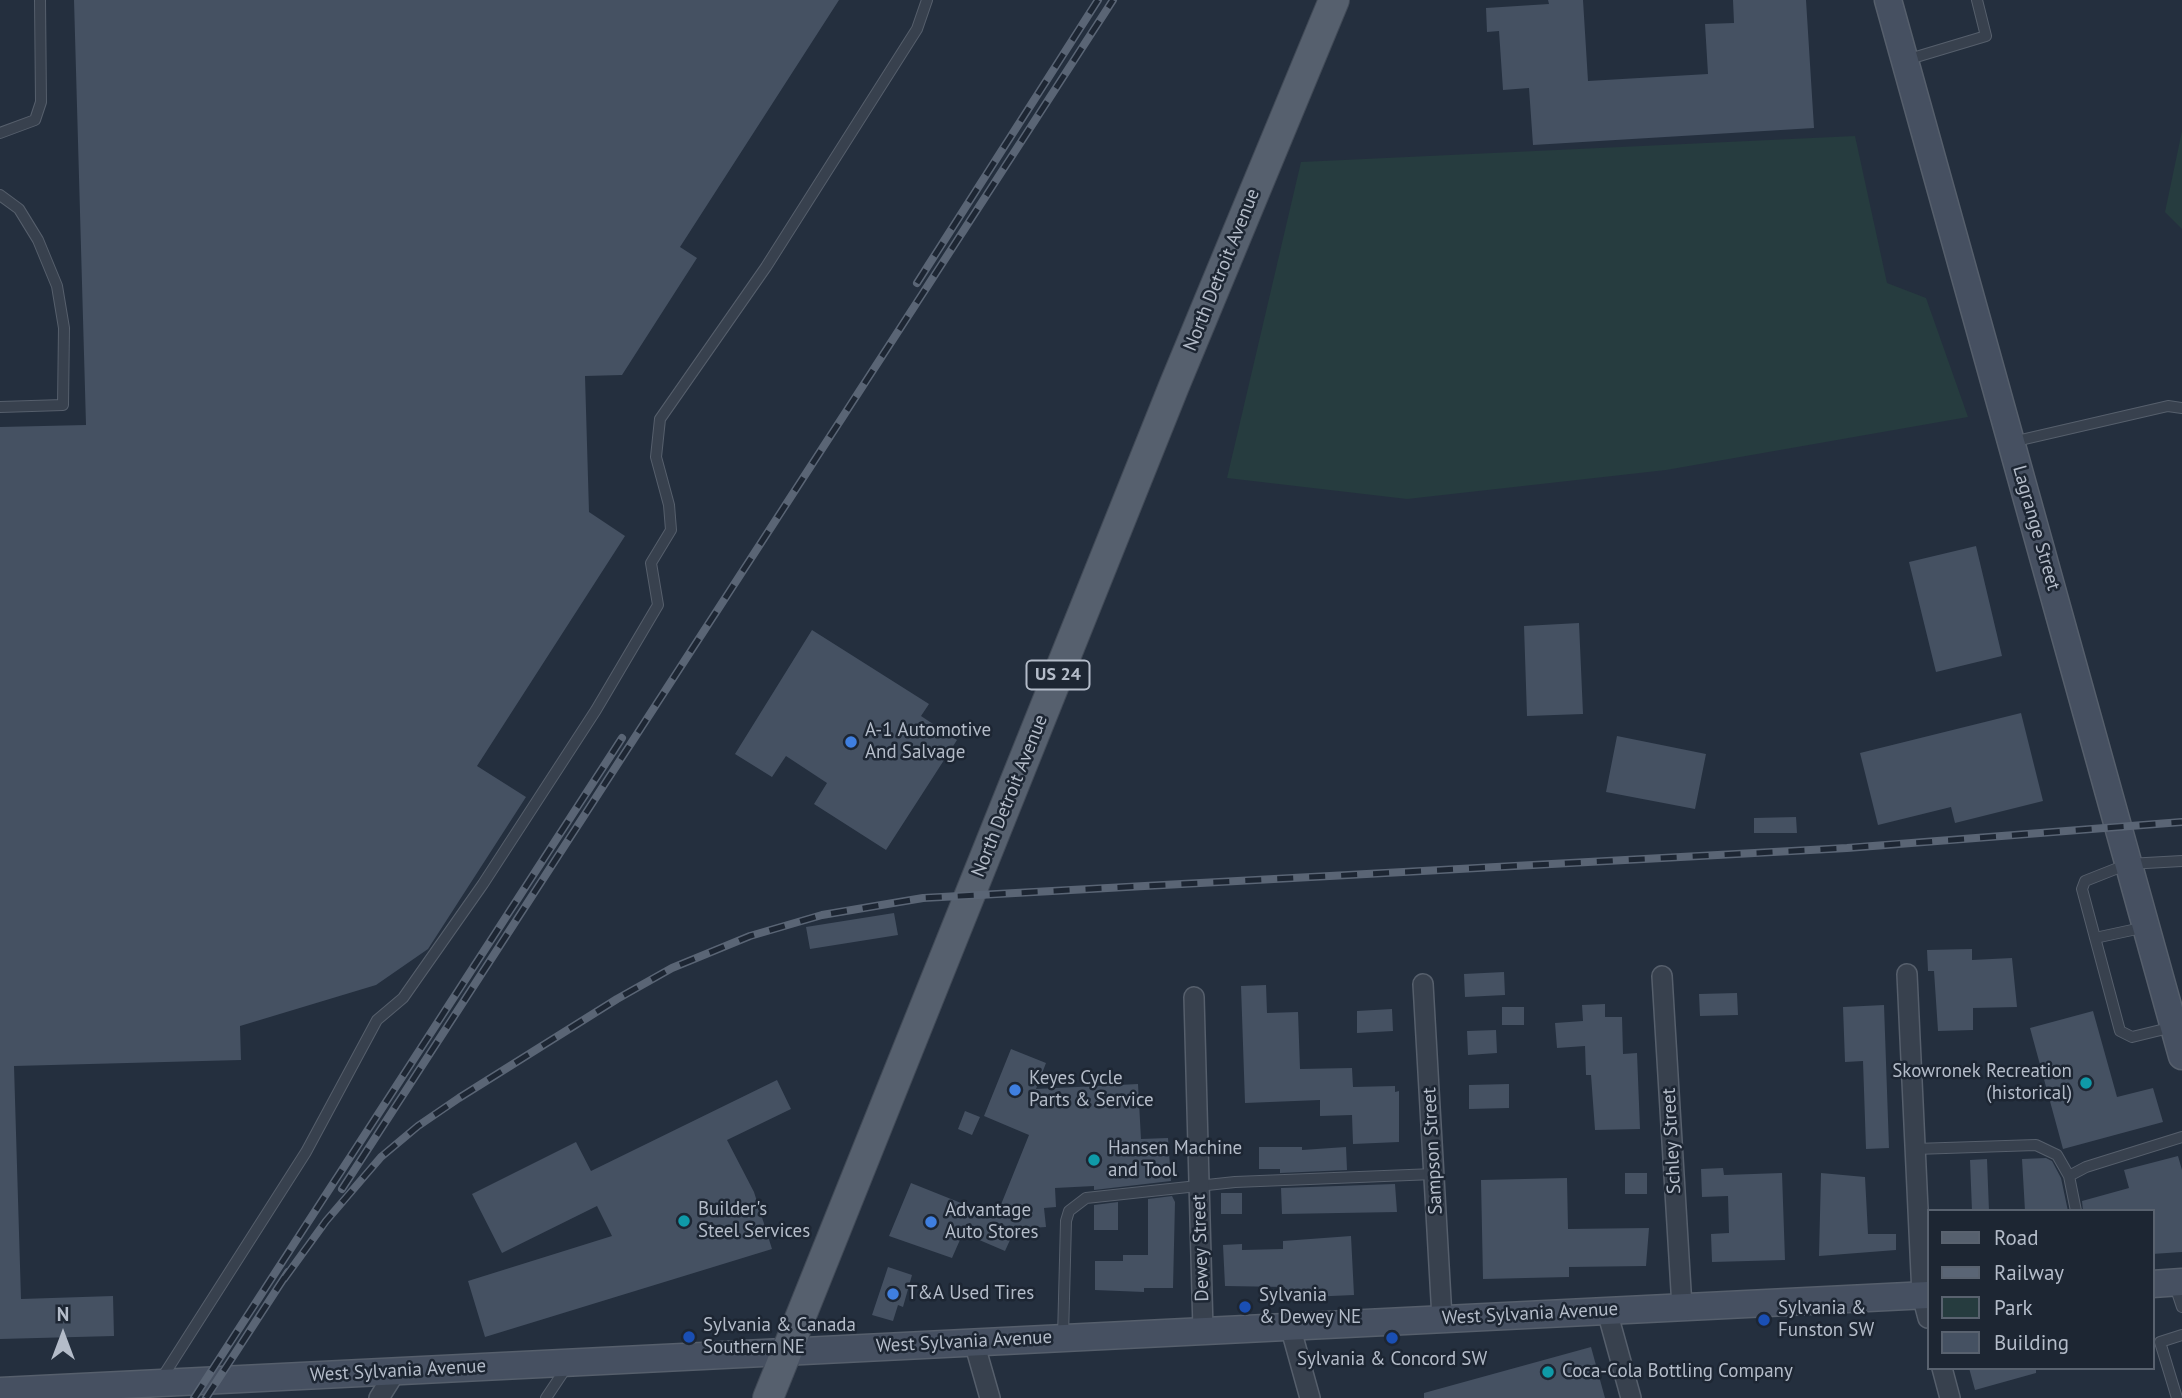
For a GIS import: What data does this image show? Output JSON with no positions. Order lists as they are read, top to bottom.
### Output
{
  "streets": {
    "main road": [
      "North Detroit Avenue",
      "Lagrange Street",
      "US 24",
      "West Sylvania Avenue"
    ],
    "street": ["Schley Street", "Sampson Street", "Dewey Street"]
  },
  "crossings": [
    ["North Detroit Avenue", "West Sylvania Avenue"],
    ["Schley Street", "West Sylvania Avenue"],
    ["Sampson Street", "West Sylvania Avenue"],
    ["Dewey Street", "West Sylvania Avenue"]
  ],
  "places": [
    "A-1 Automotive And Salvage",
    "Skowronek Recreation (historical)",
    "Keyes Cycle Parts & Service",
    "Hansen Machine and Tool",
    "Builder's Steel Services",
    "Advantage Auto Stores",
    "T&A Used Tires",
    "Sylvania & Dewey NE",
    "Sylvania & Funston SW",
    "Sylvania & Canada Southern NE",
    "Sylvania & Concord SW",
    "Coca-Cola Bottling Company"
  ],
  "legend": [
    "Road",
    "Railway",
    "Park",
    "Building"
  ],
  "north": "top"
}
